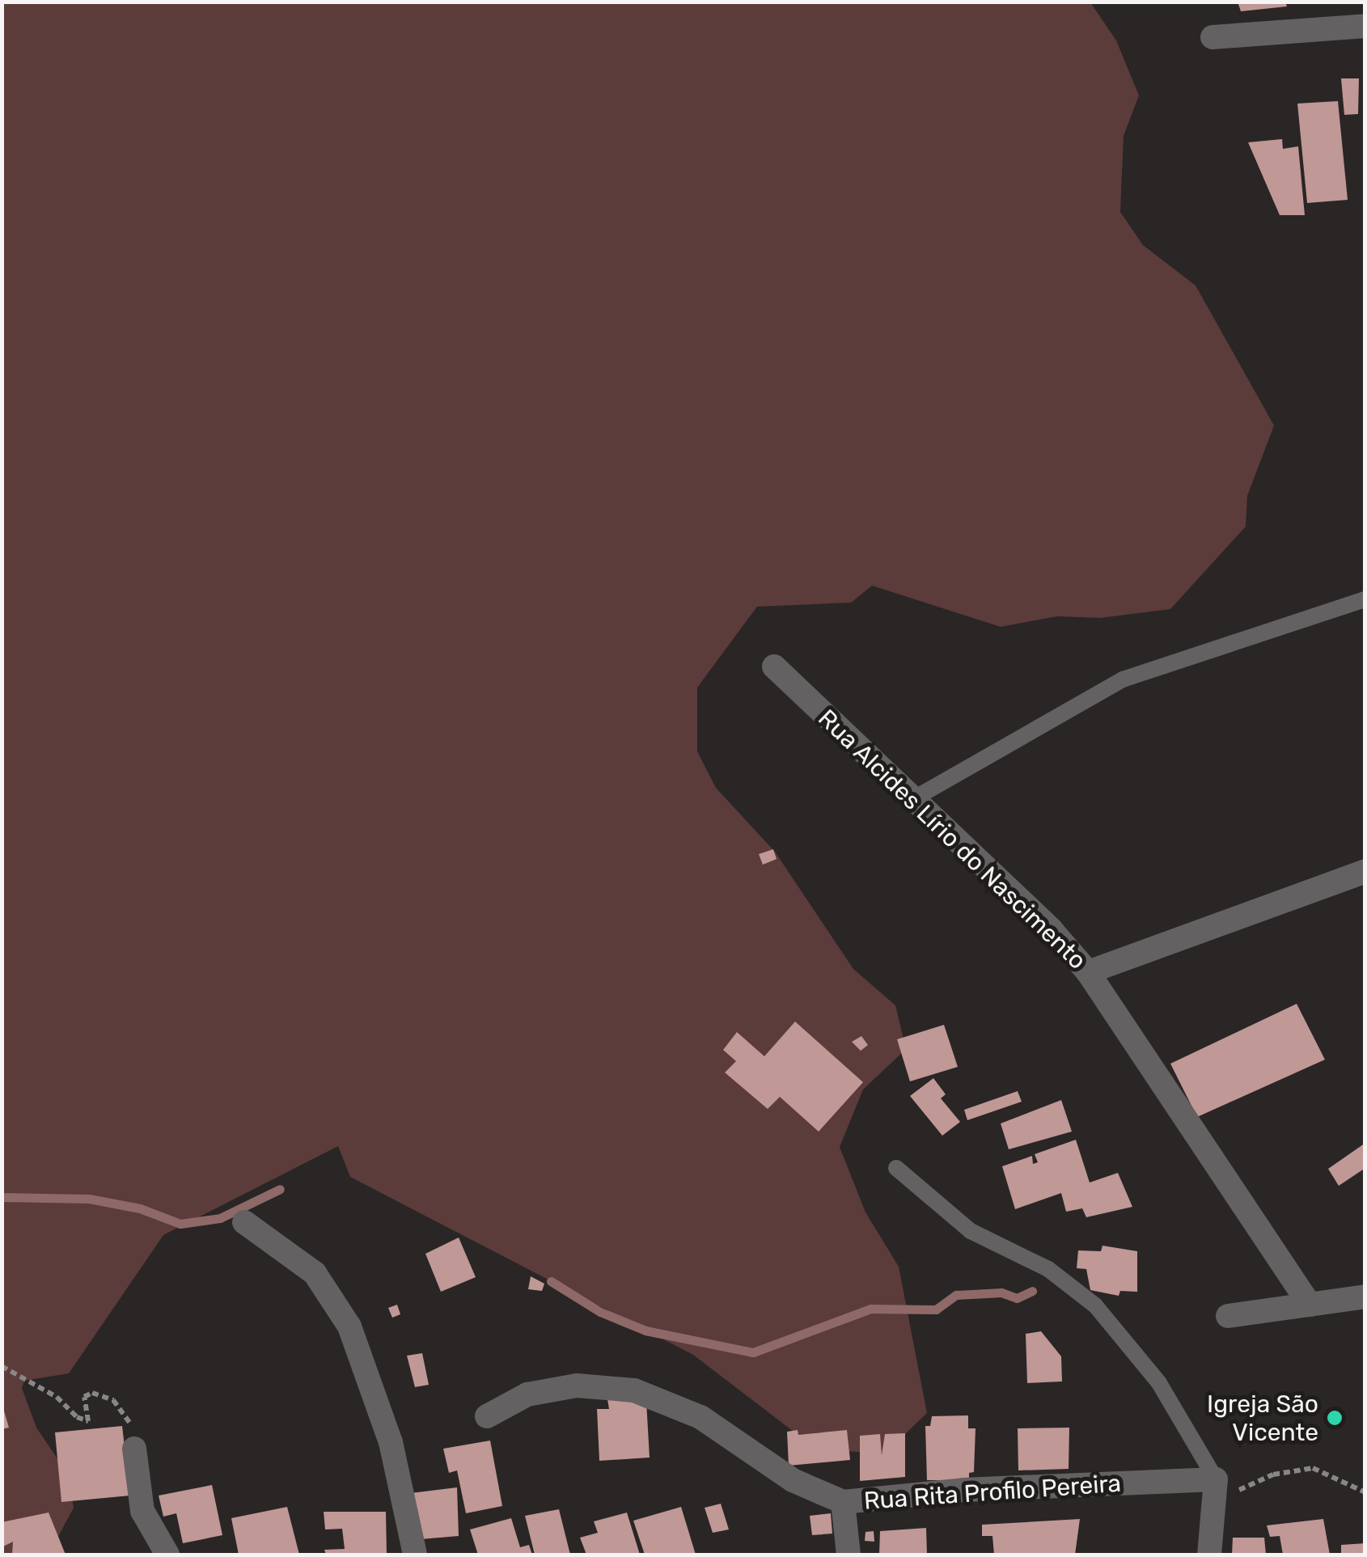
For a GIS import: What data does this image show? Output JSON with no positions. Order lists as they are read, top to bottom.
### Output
{
  "streets": {
    "street": ["Rua Alcides Lírio do Nascimento", "Rua Rita Profilo Pereira"]
  },
  "places": ["Igreja São Vicente"]
}
